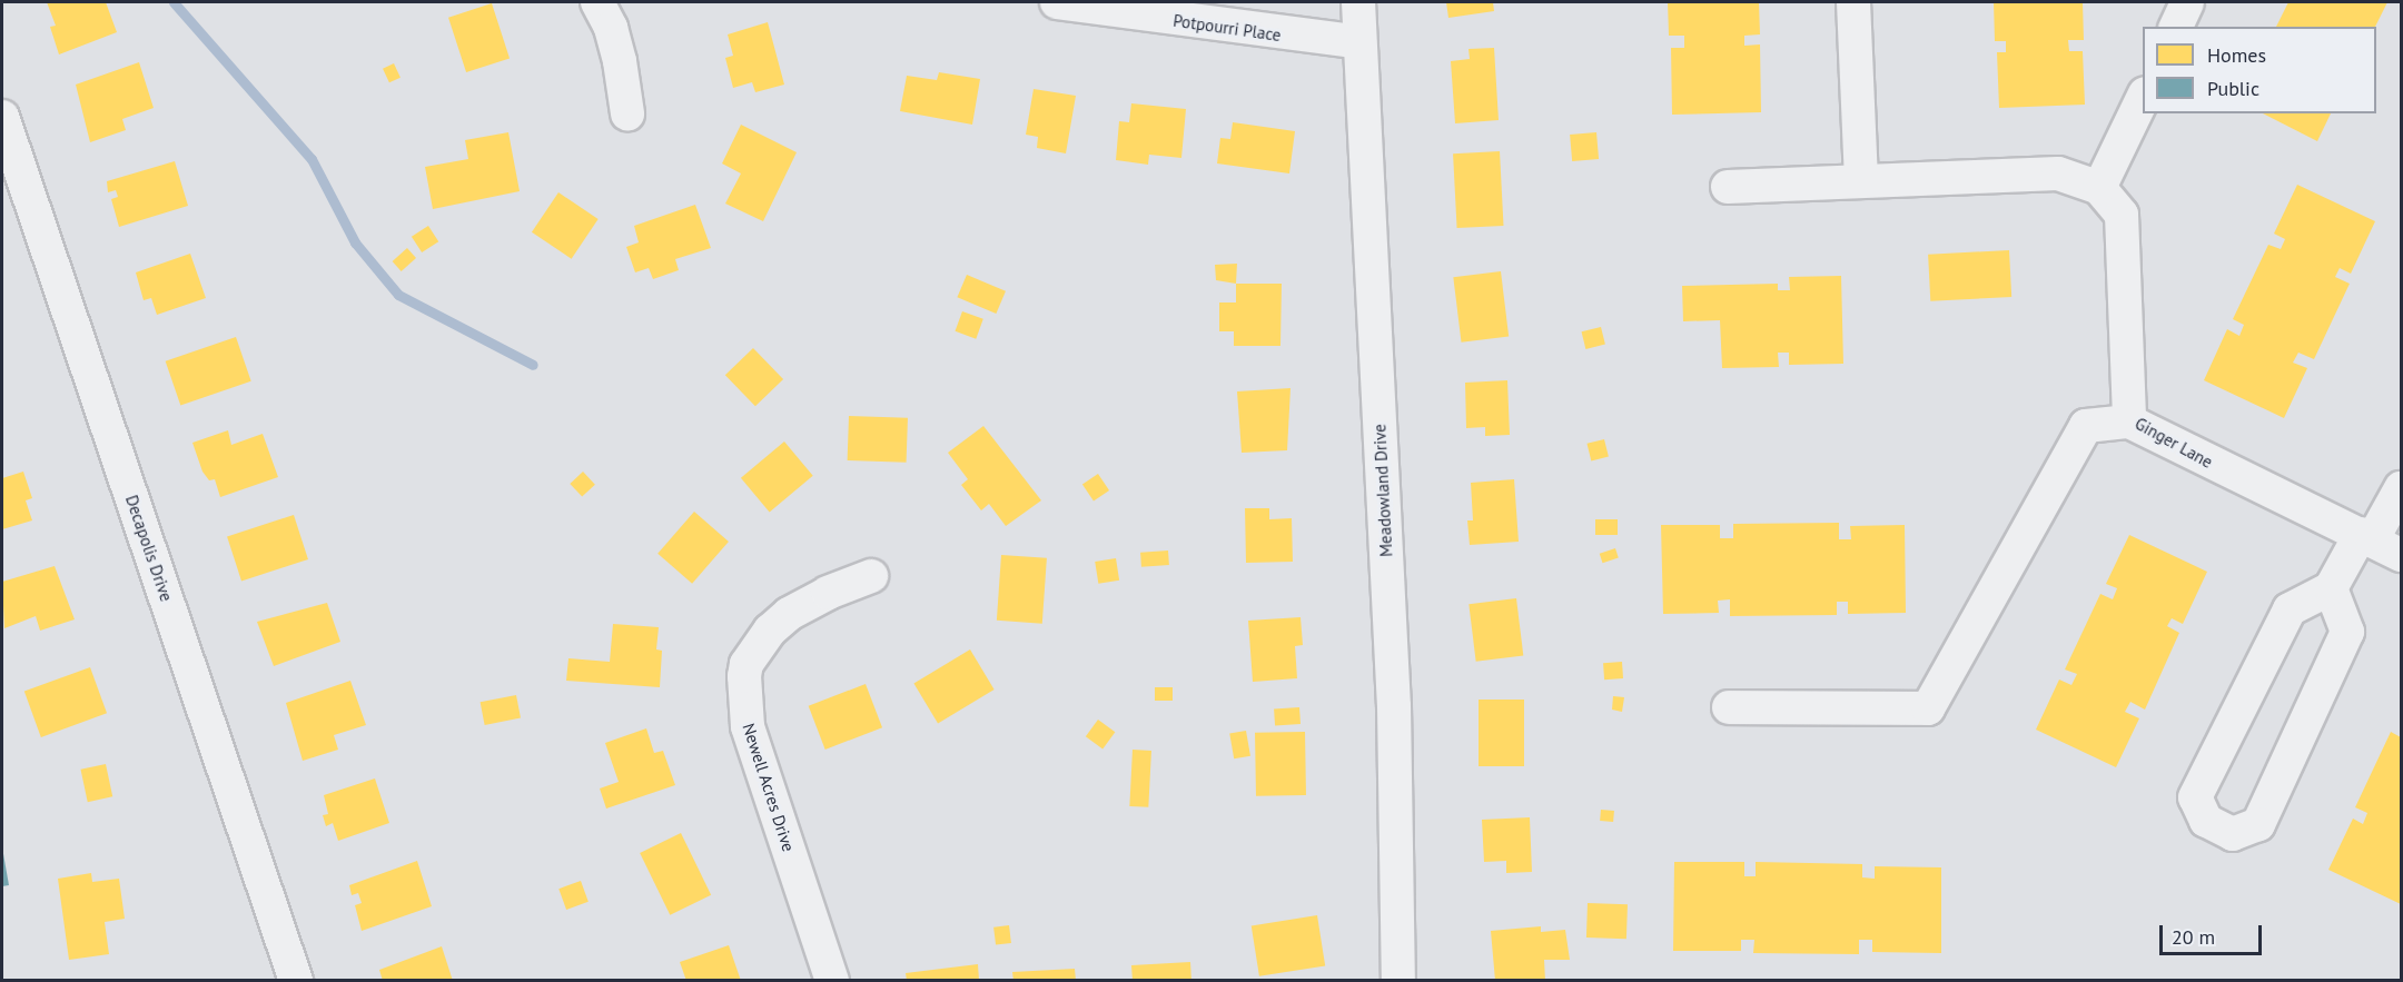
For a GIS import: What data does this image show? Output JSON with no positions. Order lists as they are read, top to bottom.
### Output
{
  "streets": {
    "street": [
      "Potpourri Place",
      "Ginger Lane",
      "Meadowland Drive",
      "Decapolis Drive",
      "Newell Acres Drive"
    ]
  },
  "crossings": [
    ["Potpourri Place", "Meadowland Drive"]
  ],
  "legend": ["Homes", "Public"],
  "scale_bar": "20 m"
}
